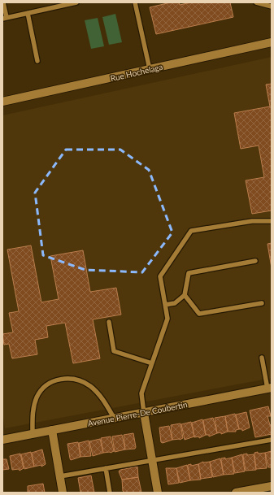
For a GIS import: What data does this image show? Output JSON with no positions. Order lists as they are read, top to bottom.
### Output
{
  "streets": {
    "street": ["Rue Hochelaga", "Avenue Pierre-De Coubertin"]
  }
}
